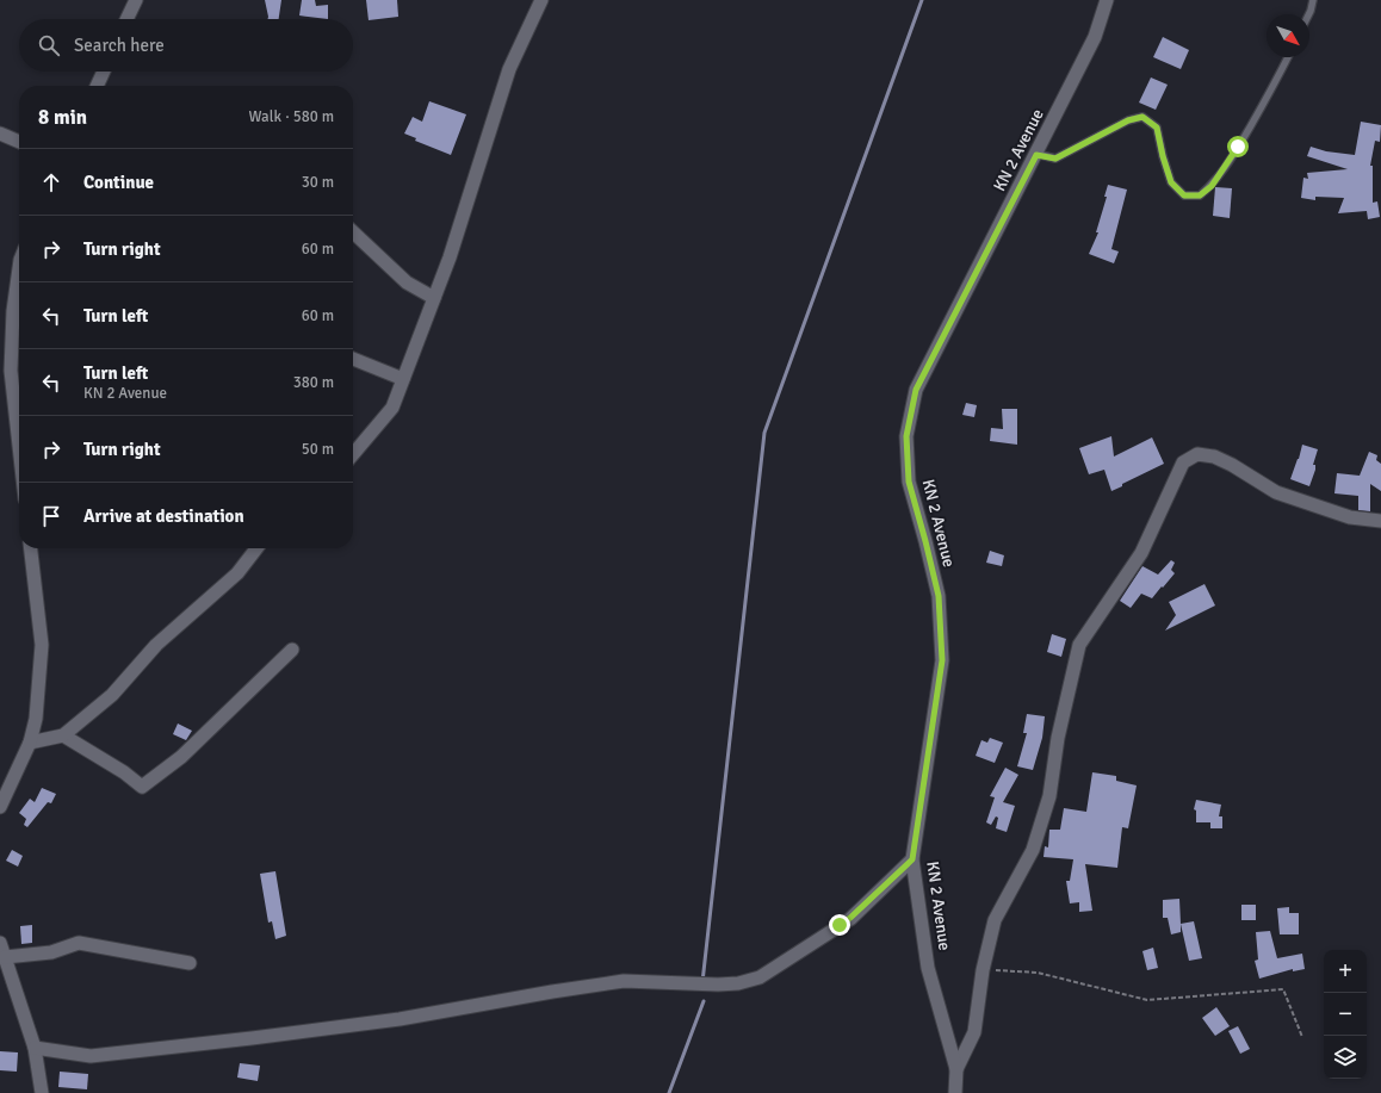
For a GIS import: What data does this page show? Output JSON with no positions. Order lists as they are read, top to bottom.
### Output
{
  "streets": {
    "street": ["KN 2 Avenue"]
  },
  "north": "bottom right",
  "page": {
    "search": "Search here",
    "heading": ["8 min", "Walk · 580 m"],
    "list": [
      ["Continue", "30 m"],
      ["Turn right", "60 m"],
      ["Turn left", "60 m"],
      ["Turn left", "KN 2 Avenue", "380 m"],
      ["Turn right", "50 m"],
      "Arrive at destination"
    ],
    "map_buttons": ["+", "−"]
  }
}
